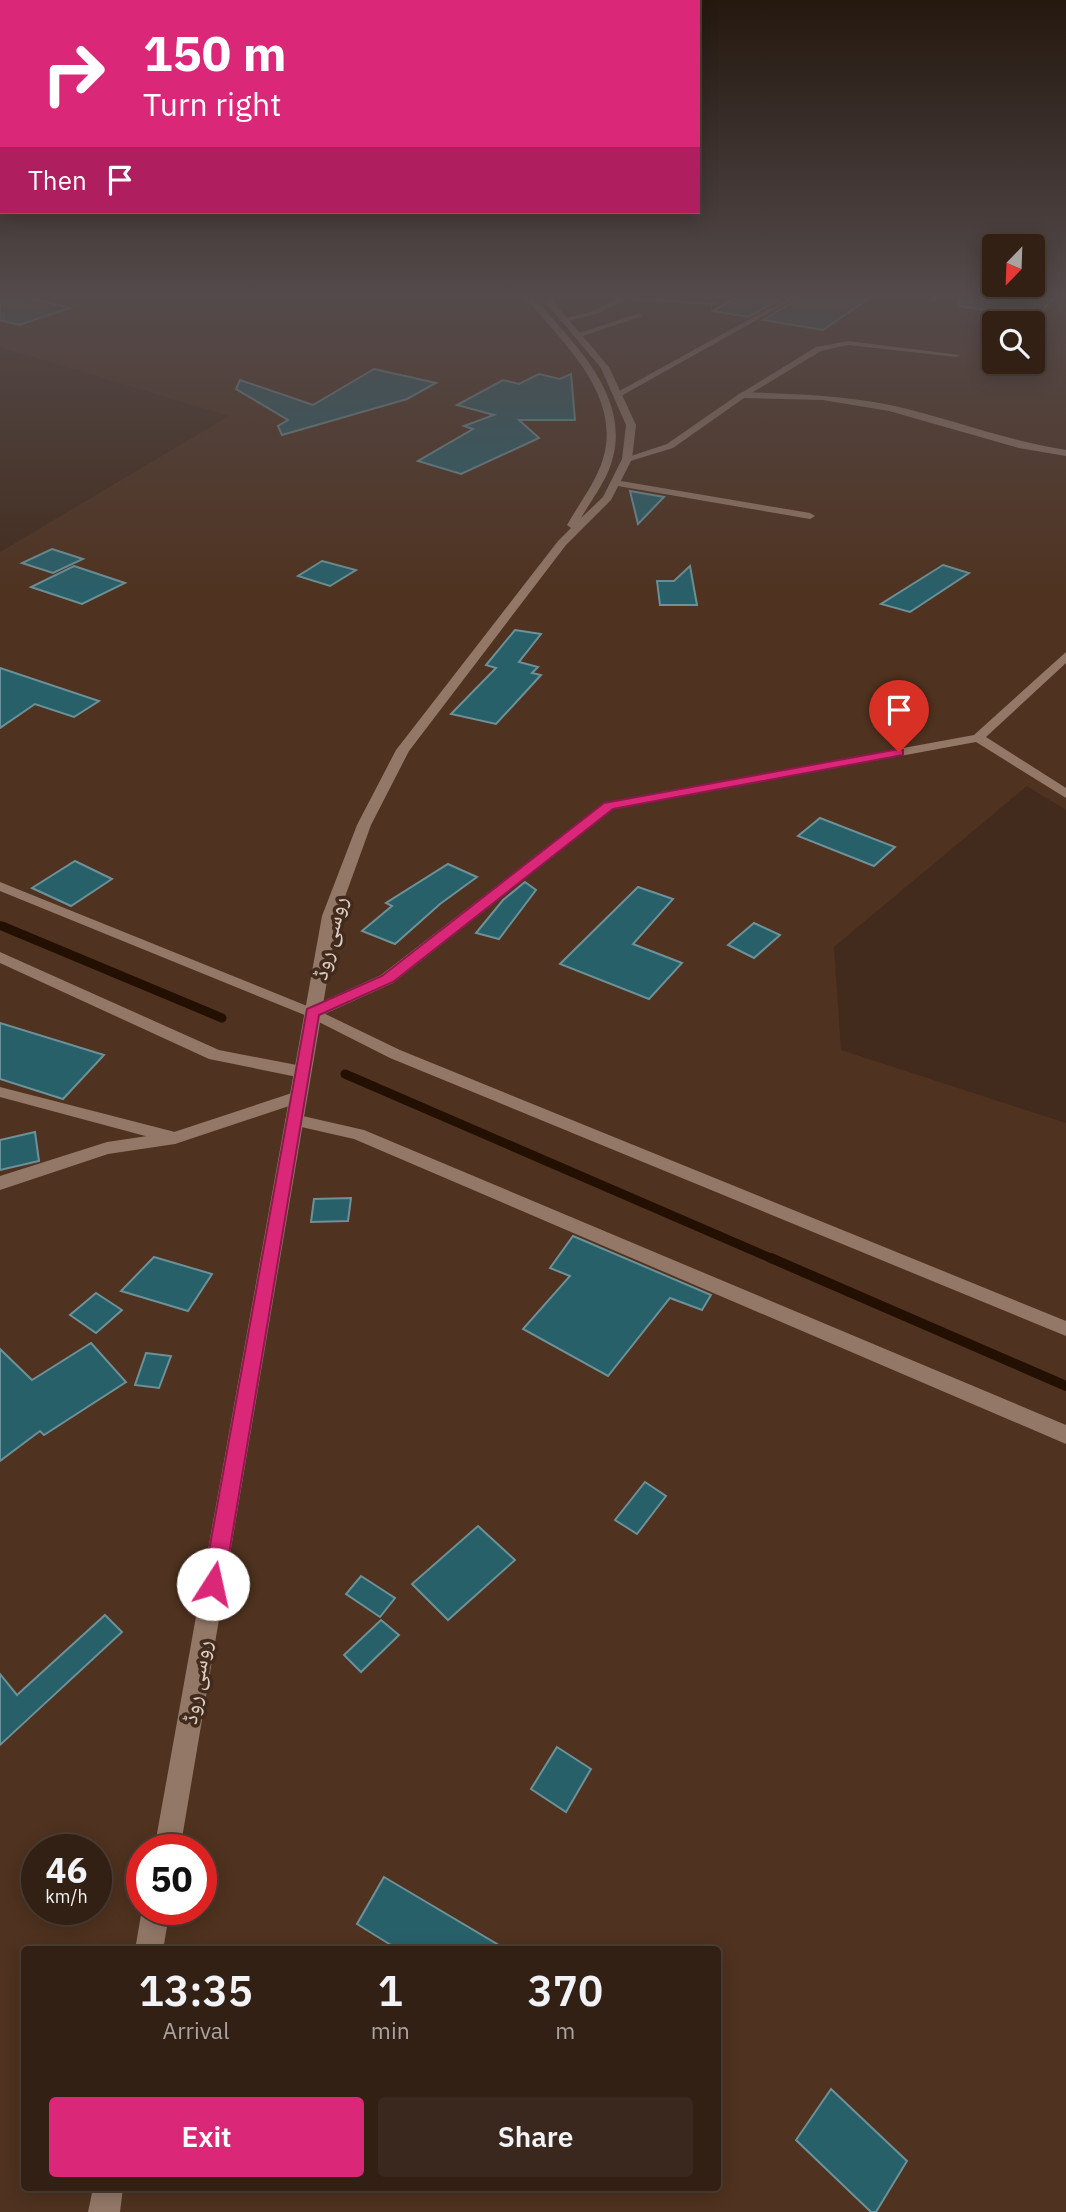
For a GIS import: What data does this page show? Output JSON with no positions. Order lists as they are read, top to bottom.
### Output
{
  "streets": {
    "main road": ["روسی روڈ"]
  },
  "north": "bottom left",
  "page": {
    "turn": ["150 m", "Turn right"],
    "then": "Then",
    "speed": "46 km/h",
    "limit": "50",
    "eta": [
      "13:35",
      "Arrival",
      "1",
      "min",
      "370",
      "m"
    ],
    "buttons": ["Exit", "Share"]
  }
}
